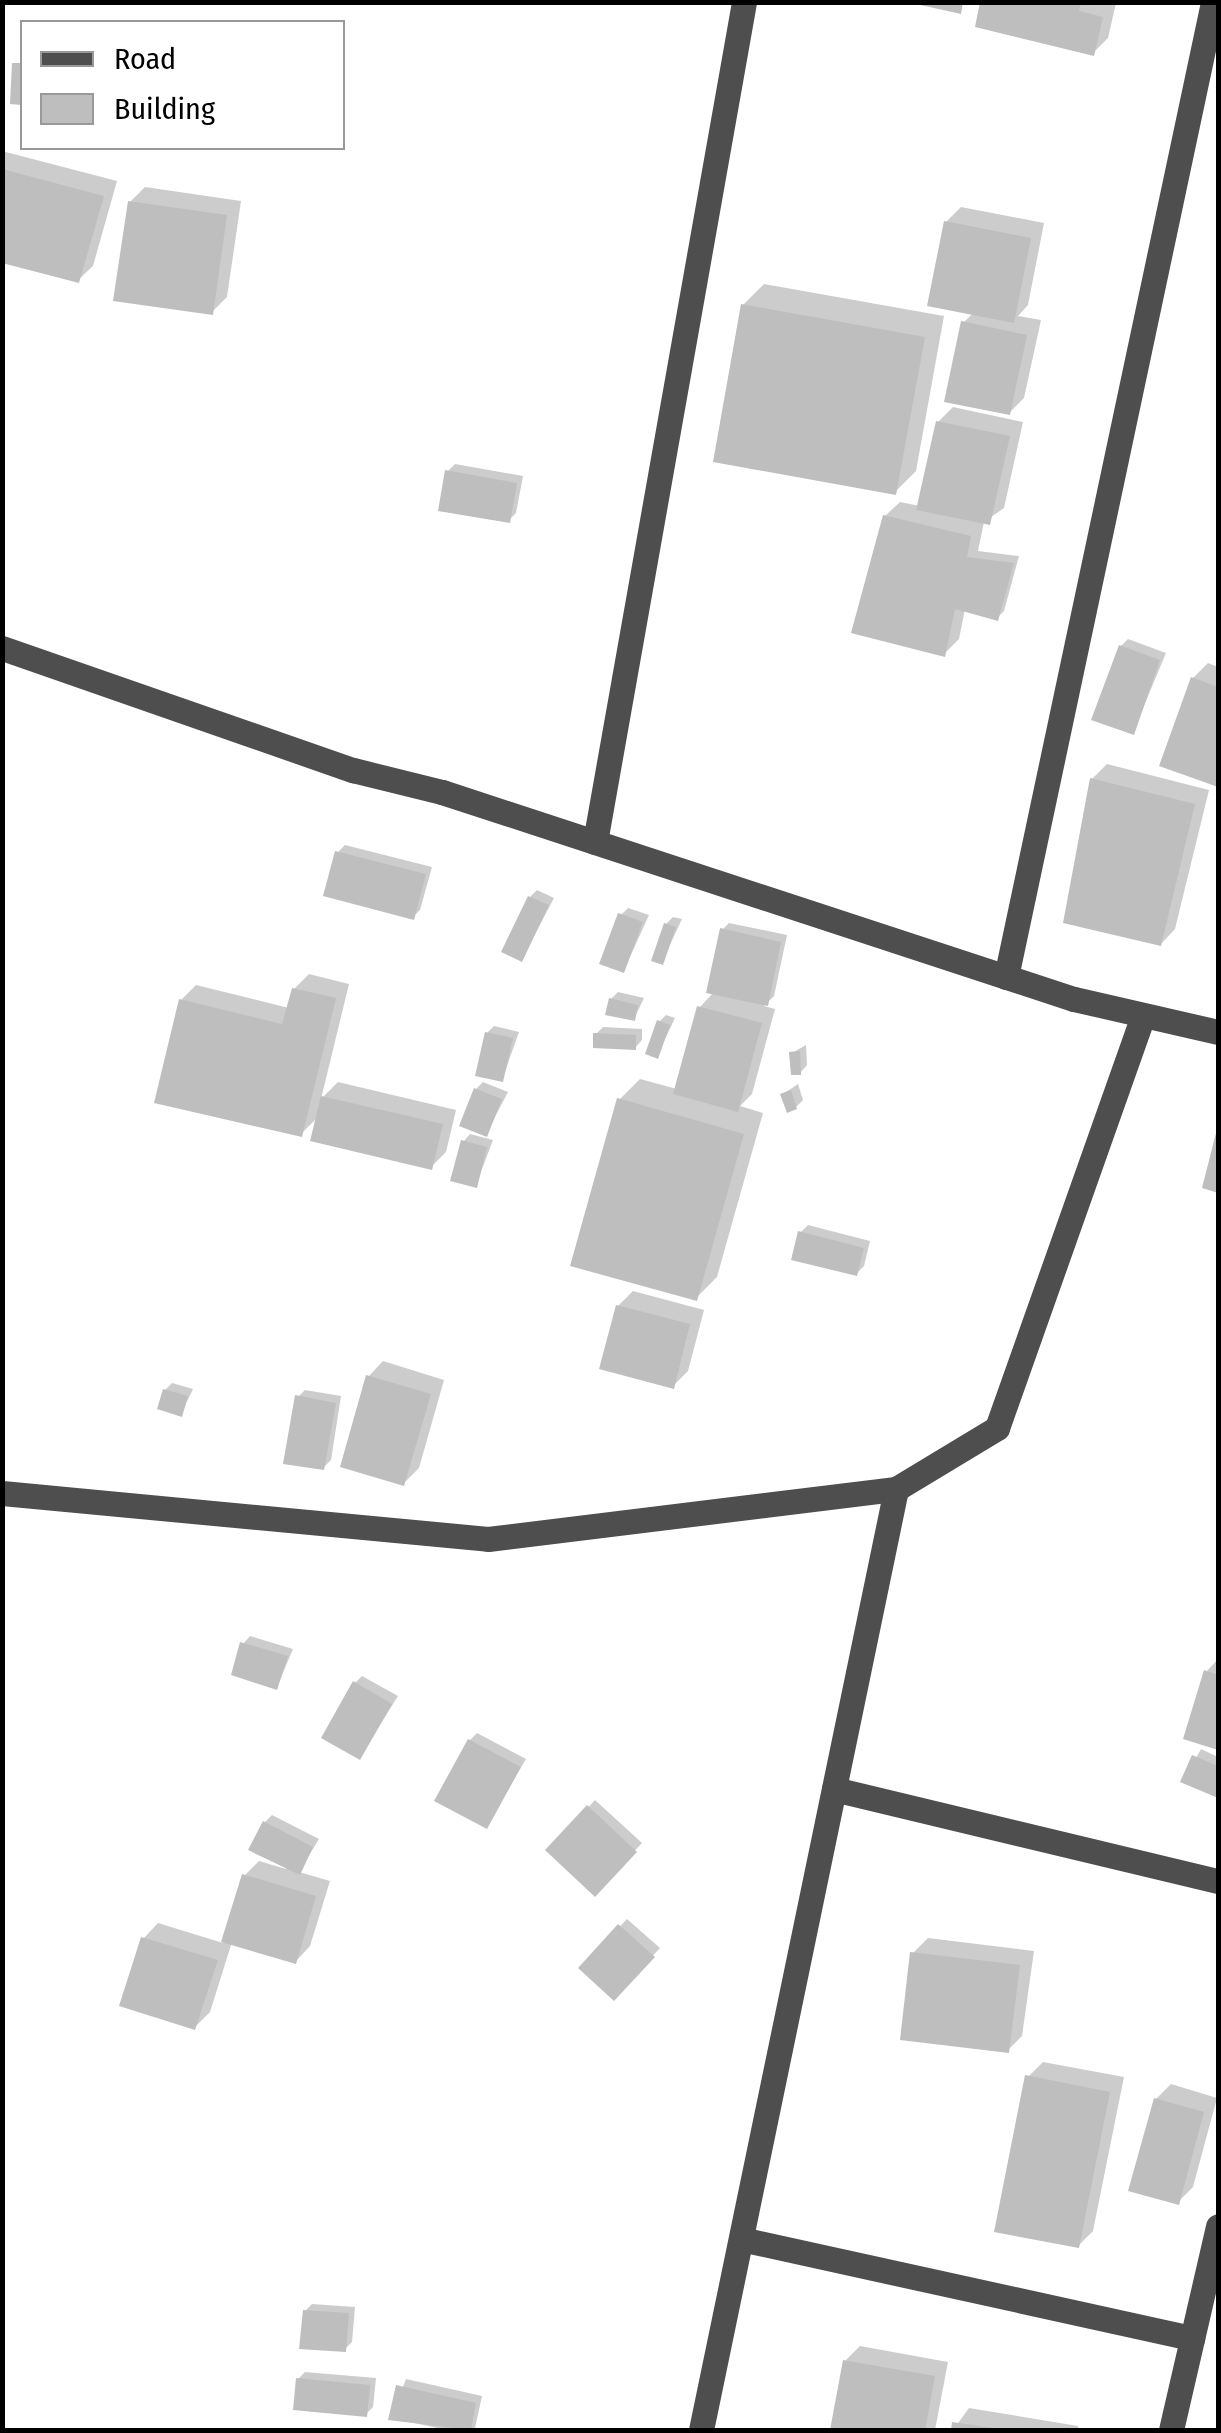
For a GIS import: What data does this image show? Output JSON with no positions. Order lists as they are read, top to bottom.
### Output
{
  "legend": ["Road", "Building"]
}
